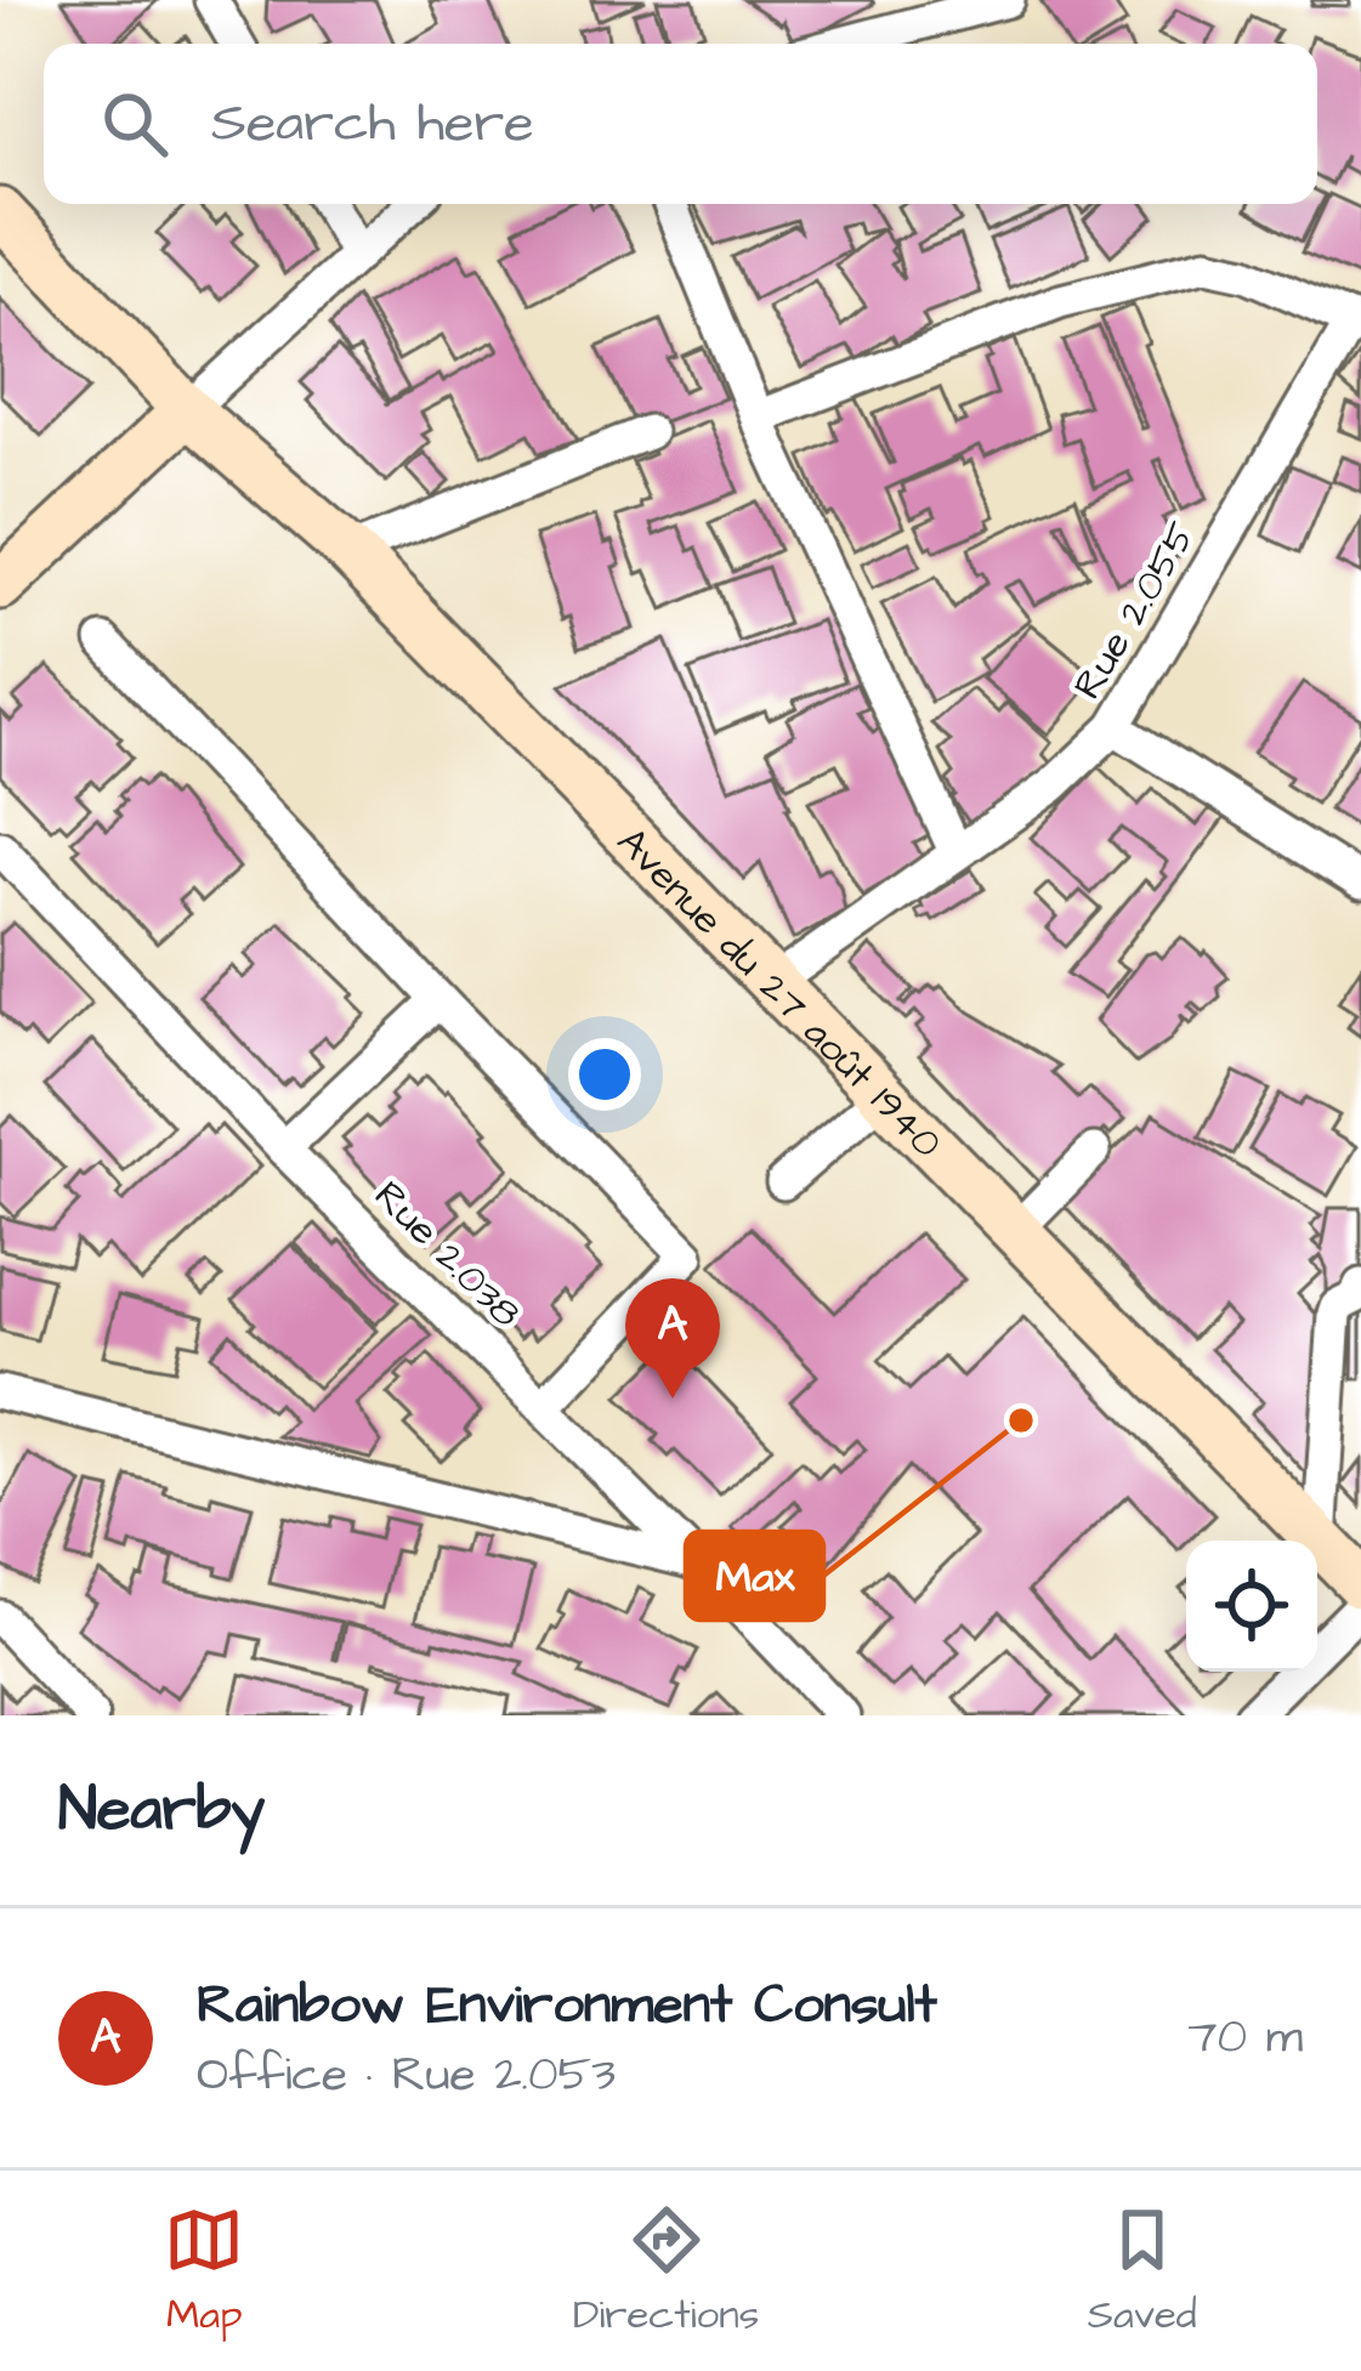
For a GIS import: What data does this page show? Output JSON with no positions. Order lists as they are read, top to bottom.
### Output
{
  "streets": {
    "main road": ["Avenue du 27 août 1940"],
    "street": ["Rue 2.055", "Rue 2.038"]
  },
  "crossings": [
    ["Rue 2.055", "Avenue du 27 août 1940"]
  ],
  "places": ["Max"],
  "page": {
    "search": "Search here",
    "pins": "A",
    "heading": "Nearby",
    "list": [
      {
        "mark": "A",
        "name": "Rainbow Environment Consult",
        "note": "Office · Rue 2.053",
        "value": "70 m"
      }
    ],
    "nav": ["Map", "Directions", "Saved"]
  }
}
